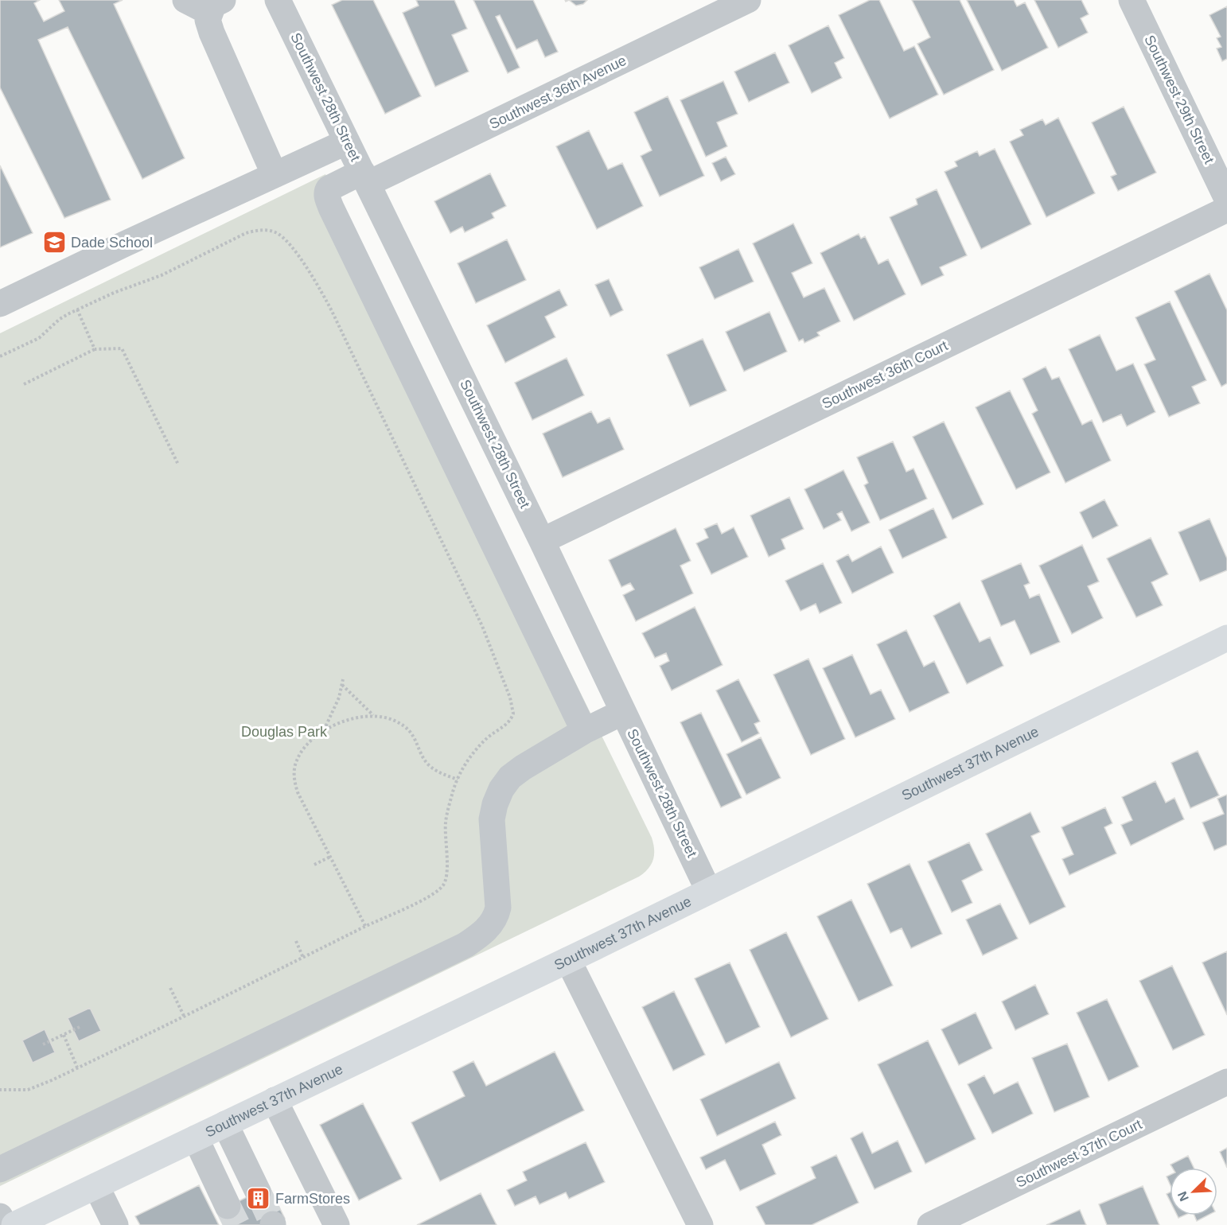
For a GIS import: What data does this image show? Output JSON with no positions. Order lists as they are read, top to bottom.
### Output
{
  "streets": {
    "main road": ["Southwest 37th Avenue"],
    "street": [
      "Southwest 36th Avenue",
      "Southwest 28th Street",
      "Southwest 29th Street",
      "Southwest 36th Court",
      "Southwest 37th Court"
    ]
  },
  "crossings": [
    ["Southwest 36th Avenue", "Southwest 28th Street"],
    ["Southwest 28th Street", "Southwest 36th Court"],
    ["Southwest 28th Street", "Southwest 37th Avenue"]
  ],
  "parks": ["Douglas Park"],
  "places": {
    "school or university": ["Dade School"],
    "building": ["FarmStores"]
  },
  "north": "bottom left"
}
